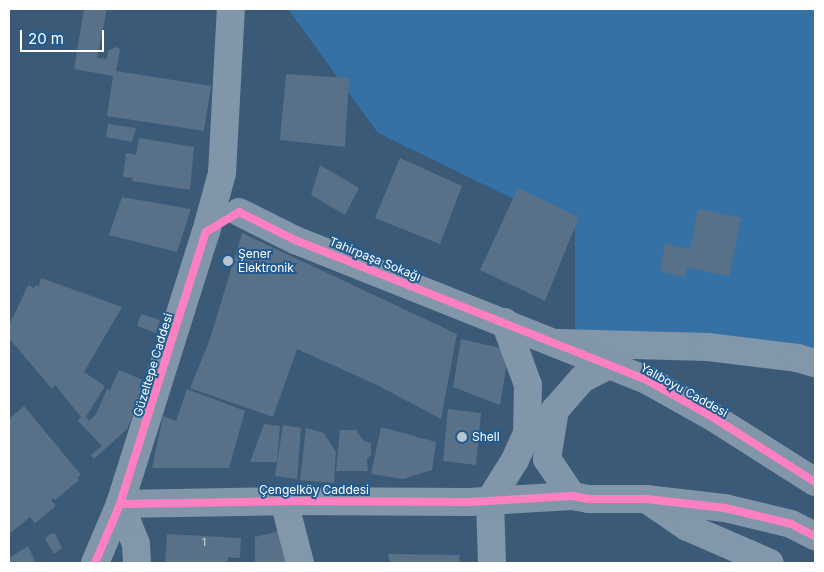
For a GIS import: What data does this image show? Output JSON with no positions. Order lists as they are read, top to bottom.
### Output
{
  "streets": {
    "main road": [
      "Tahirpaşa Sokağı",
      "Güzeltepe Caddesi",
      "Yalıboyu Caddesi",
      "Çengelköy Caddesi"
    ]
  },
  "crossings": [
    ["Tahirpaşa Sokağı", "Yalıboyu Caddesi"],
    ["Güzeltepe Caddesi", "Çengelköy Caddesi"]
  ],
  "places": ["Şener Elektronik", "Shell"],
  "house_numbers": ["1"],
  "scale_bar": "20 m"
}
